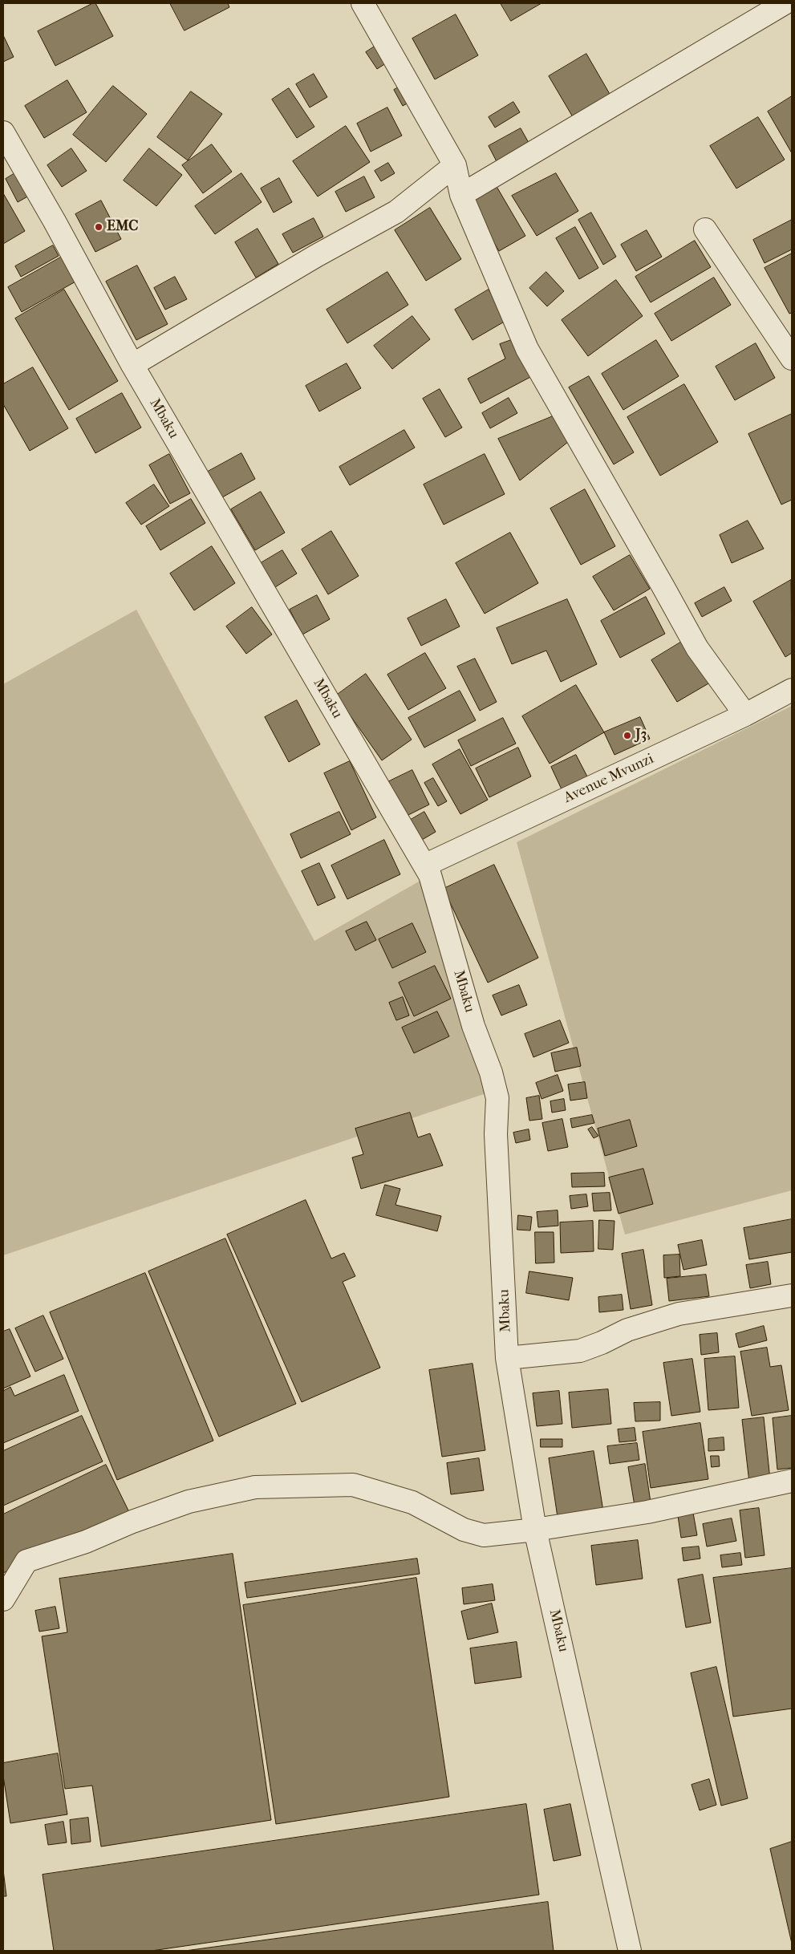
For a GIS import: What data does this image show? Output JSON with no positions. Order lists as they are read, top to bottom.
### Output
{
  "streets": {
    "street": ["Mbaku", "Avenue Mvunzi"]
  },
  "crossings": [
    ["Mbaku", "Avenue Mvunzi"]
  ],
  "places": ["EMC", "J3"]
}
